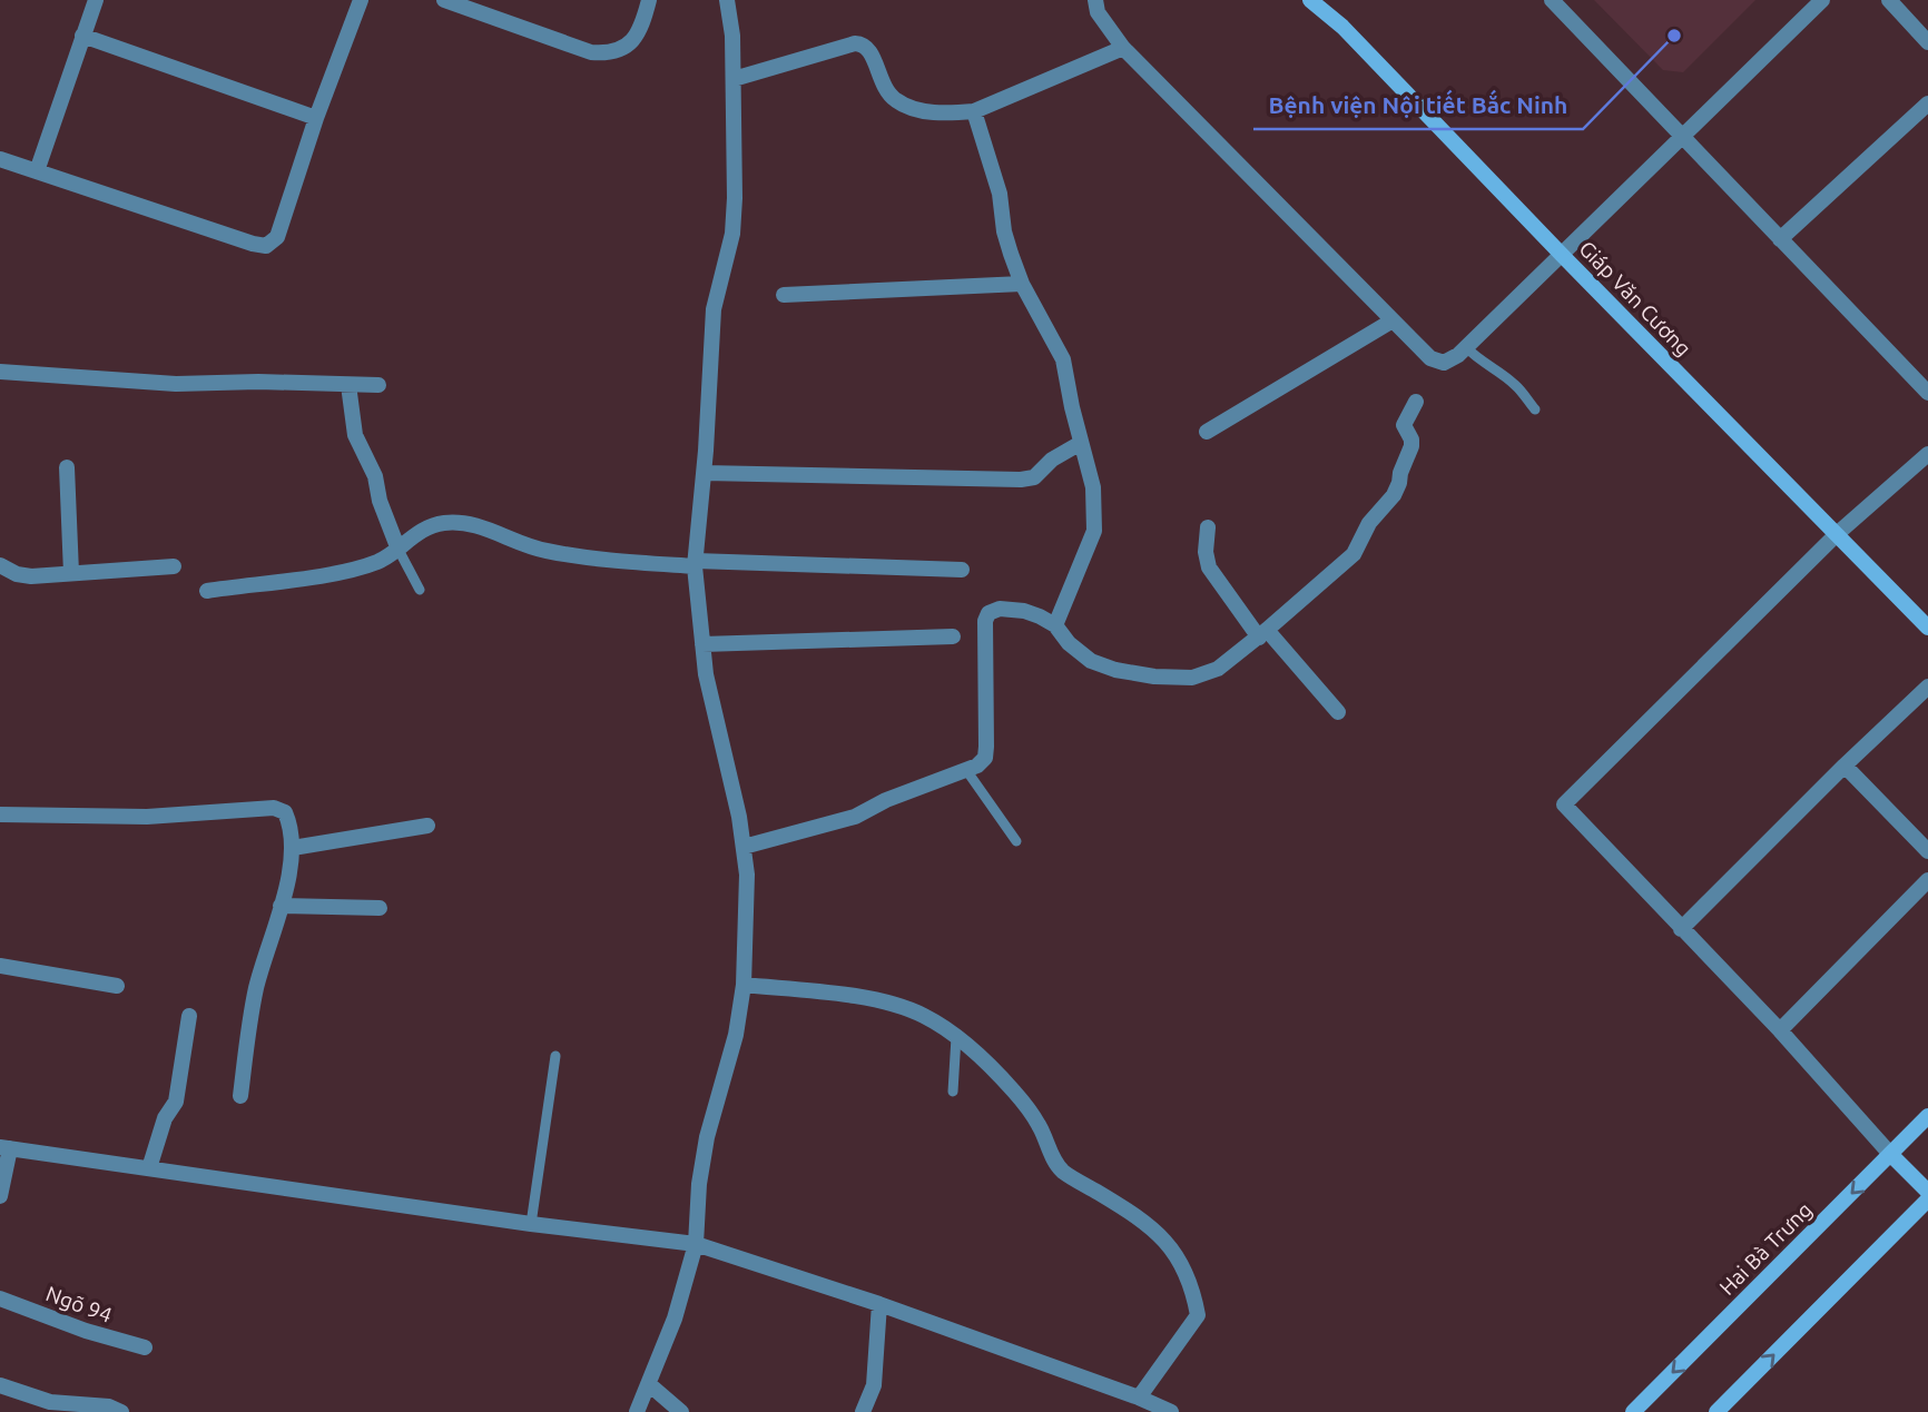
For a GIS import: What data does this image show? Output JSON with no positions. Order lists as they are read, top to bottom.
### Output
{
  "streets": {
    "street": ["Giáp Văn Cương", "Hai Bà Trưng", "Ngõ 94"]
  },
  "places": ["Bệnh viện Nội tiết Bắc Ninh"]
}
